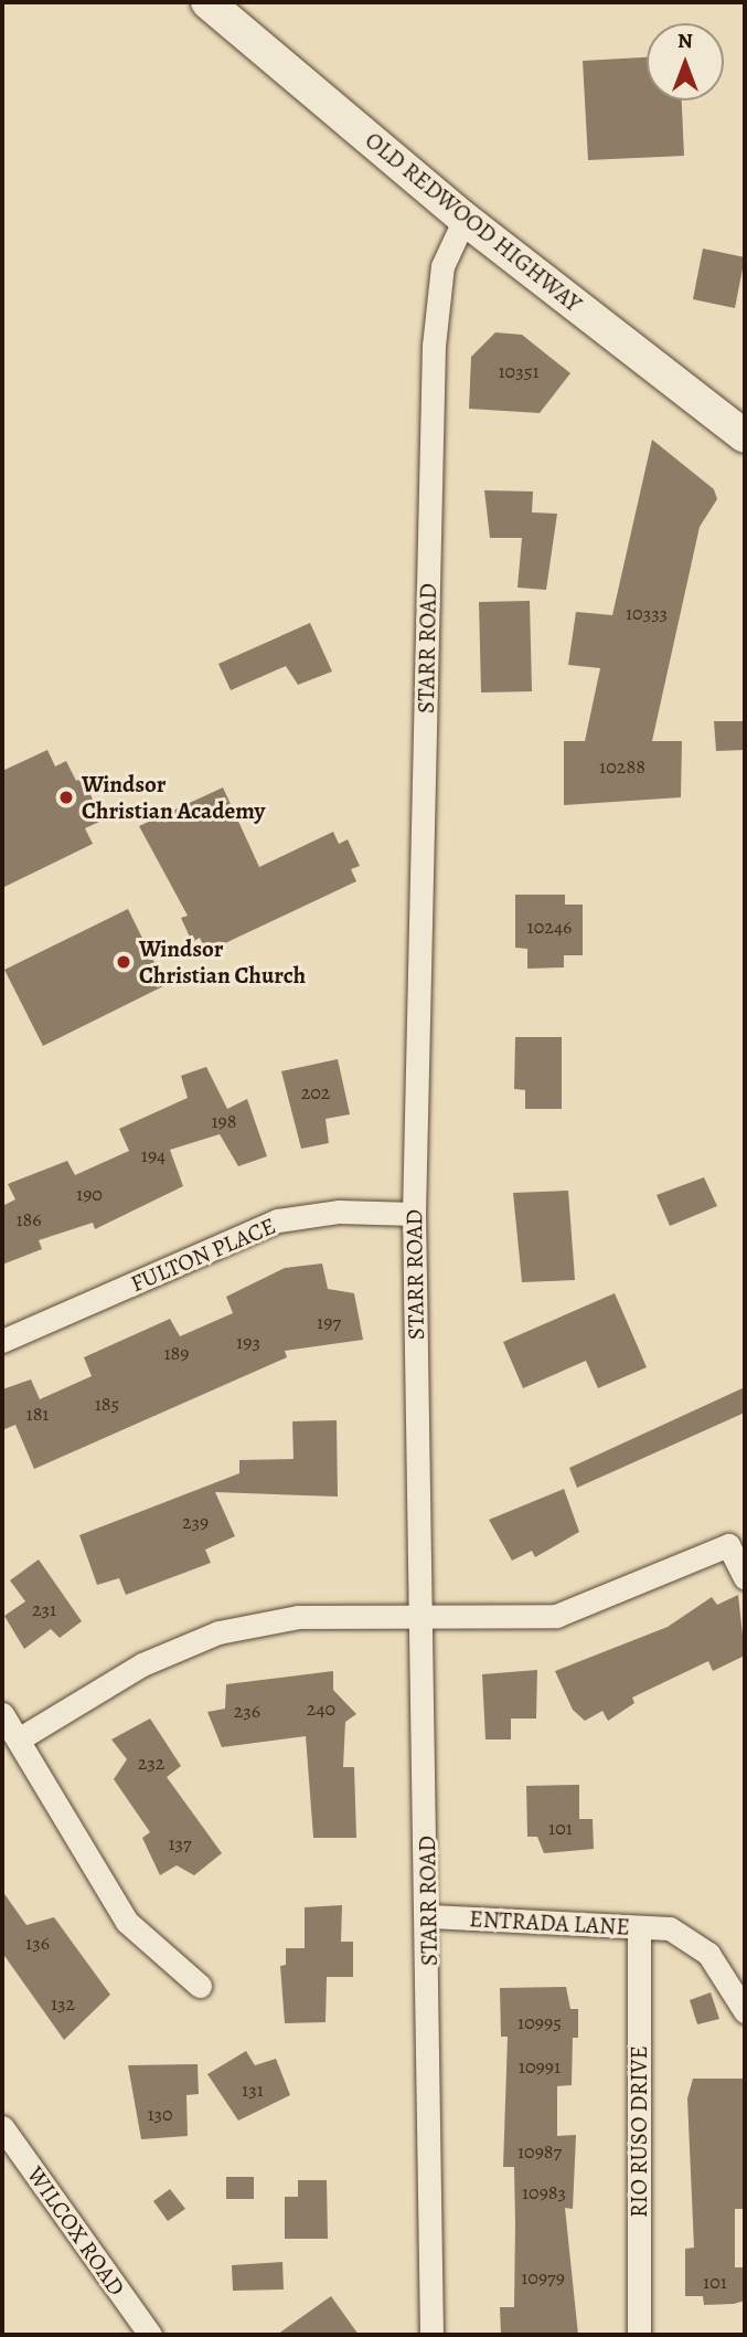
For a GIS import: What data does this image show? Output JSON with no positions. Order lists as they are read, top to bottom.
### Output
{
  "streets": {
    "main road": ["OLD REDWOOD HIGHWAY"],
    "street": [
      "STARR ROAD",
      "FULTON PLACE",
      "ENTRADA LANE",
      "RIO RUSO DRIVE",
      "WILCOX ROAD"
    ]
  },
  "crossings": [
    ["OLD REDWOOD HIGHWAY", "STARR ROAD"],
    ["STARR ROAD", "FULTON PLACE"],
    ["STARR ROAD", "ENTRADA LANE"],
    ["ENTRADA LANE", "RIO RUSO DRIVE"]
  ],
  "places": ["Windsor Christian Academy", "Windsor Christian Church"],
  "house_numbers": [
    "10351",
    "10333",
    "10288",
    "10246",
    "202",
    "198",
    "194",
    "190",
    "186",
    "197",
    "193",
    "189",
    "185",
    "181",
    "239",
    "231",
    "240",
    "236",
    "232",
    "101",
    "137",
    "136",
    "132",
    "10995",
    "10991",
    "131",
    "130",
    "10987",
    "10983",
    "10979",
    "101"
  ],
  "north": "top"
}
